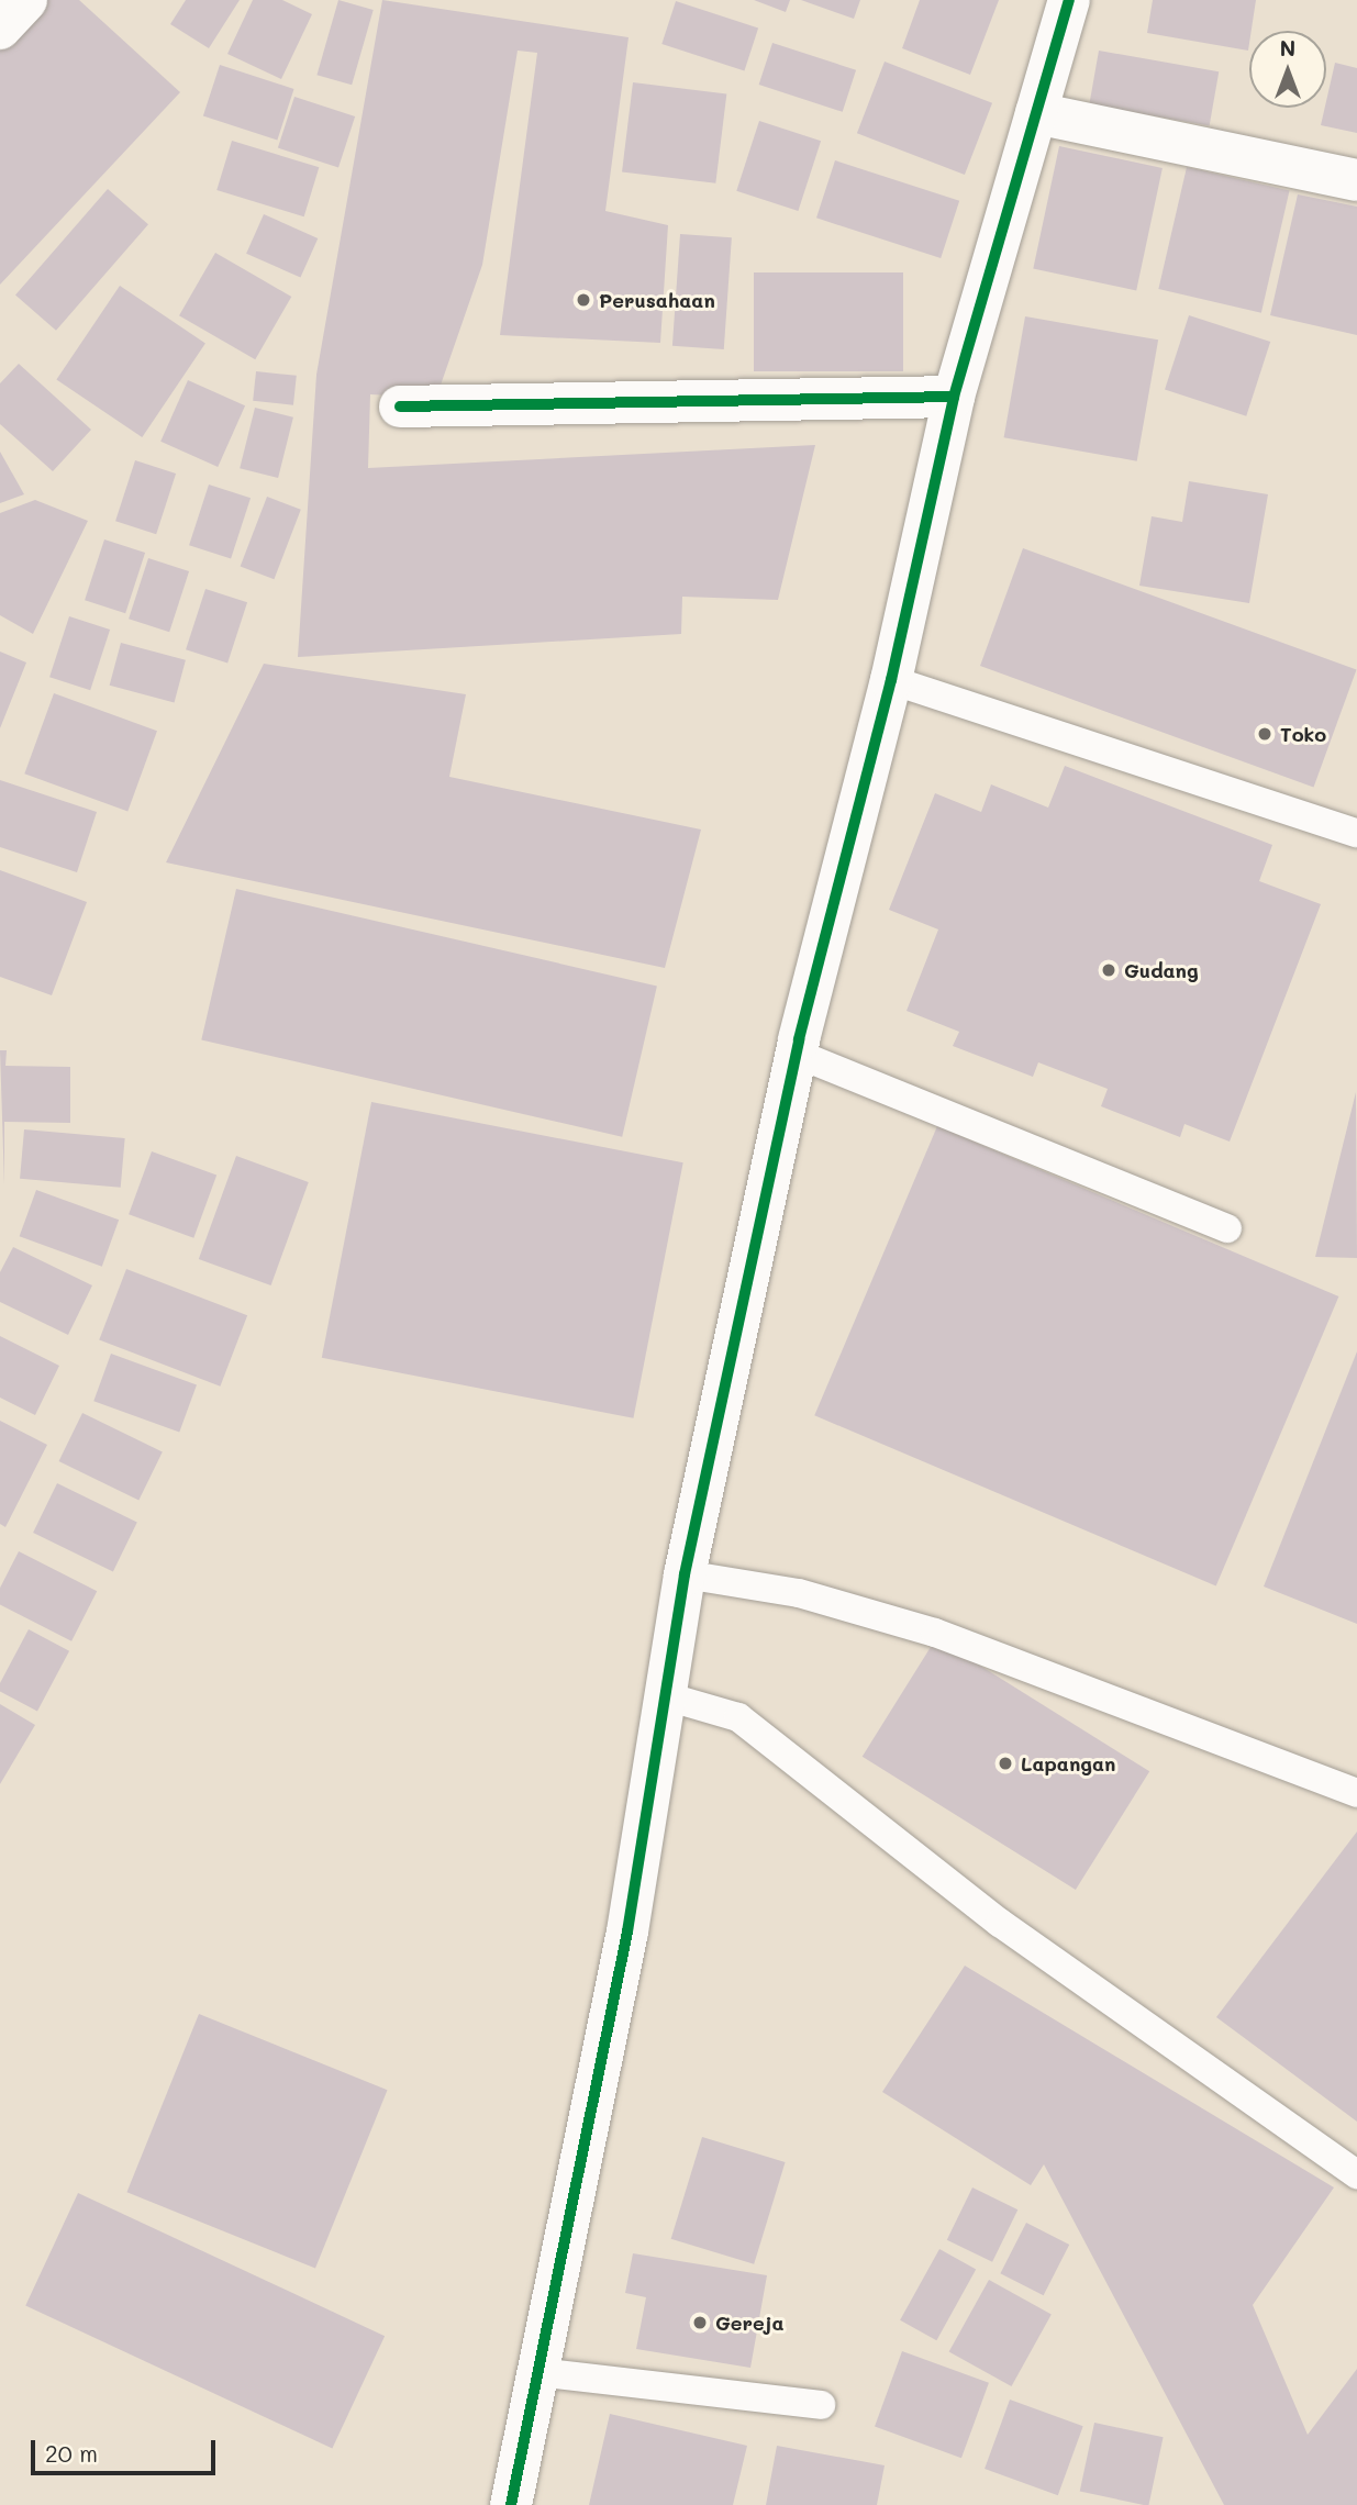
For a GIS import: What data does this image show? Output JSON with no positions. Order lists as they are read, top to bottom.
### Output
{
  "places": [
    "Perusahaan",
    "Toko",
    "Gudang",
    "Lapangan",
    "Gereja"
  ],
  "scale_bar": "20 m",
  "north": "top"
}
